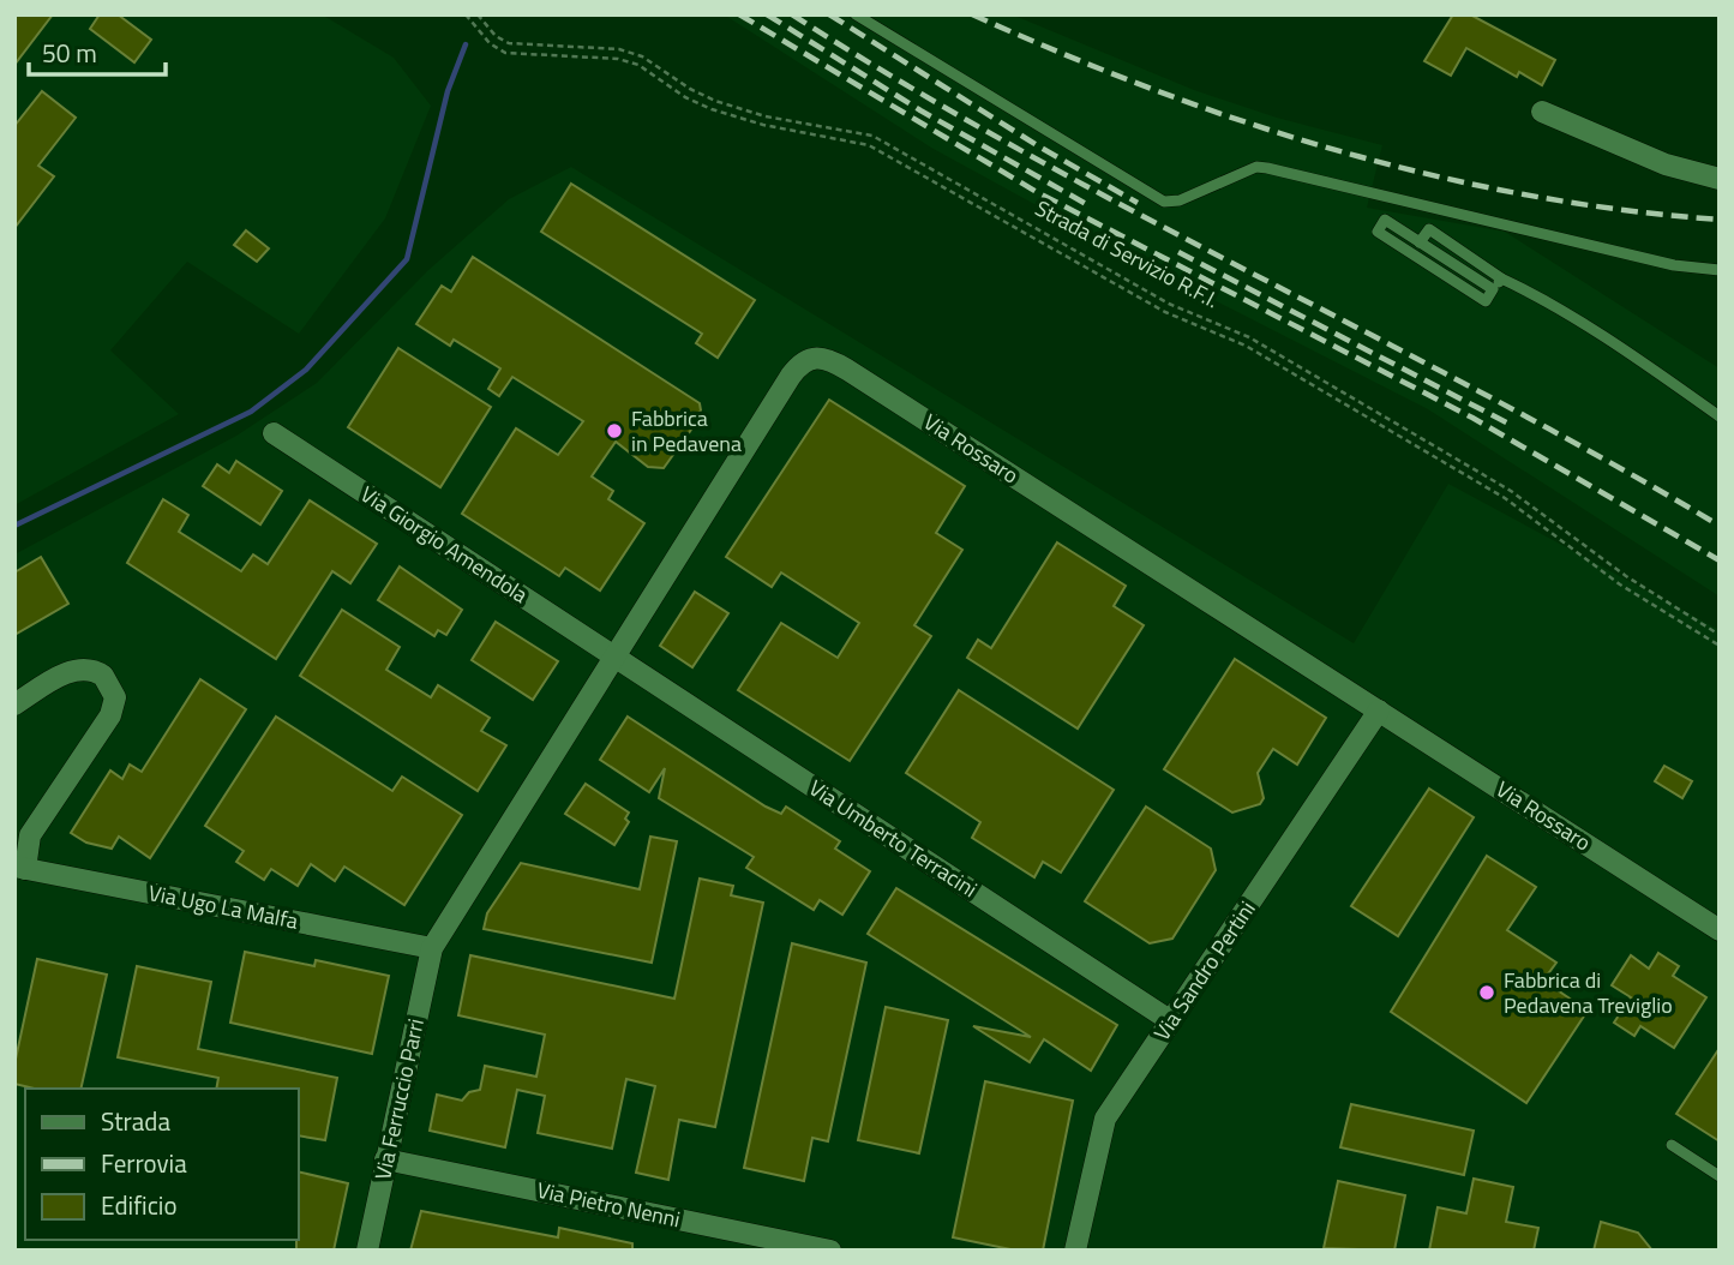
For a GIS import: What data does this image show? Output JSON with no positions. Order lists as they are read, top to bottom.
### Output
{
  "streets": {
    "street": [
      "Via Rossaro",
      "Via Giorgio Amendola",
      "Via Umberto Terracini",
      "Via Ugo La Malfa",
      "Via Sandro Pertini",
      "Via Ferruccio Parri",
      "Via Pietro Nenni"
    ],
    "path": ["Strada di Servizio R.F.I."]
  },
  "crossings": [
    ["Via Rossaro", "Via Giorgio Amendola"],
    ["Via Rossaro", "Via Umberto Terracini"],
    ["Via Rossaro", "Via Ugo La Malfa"],
    ["Via Rossaro", "Via Sandro Pertini"],
    ["Via Rossaro", "Via Ferruccio Parri"],
    ["Via Giorgio Amendola", "Via Umberto Terracini"],
    ["Via Umberto Terracini", "Via Sandro Pertini"],
    ["Via Ugo La Malfa", "Via Ferruccio Parri"],
    ["Via Ferruccio Parri", "Via Pietro Nenni"]
  ],
  "places": ["Fabbrica in Pedavena", "Fabbrica di Pedavena Treviglio"],
  "legend": ["Strada", "Ferrovia", "Edificio"],
  "scale_bar": "50 m"
}
